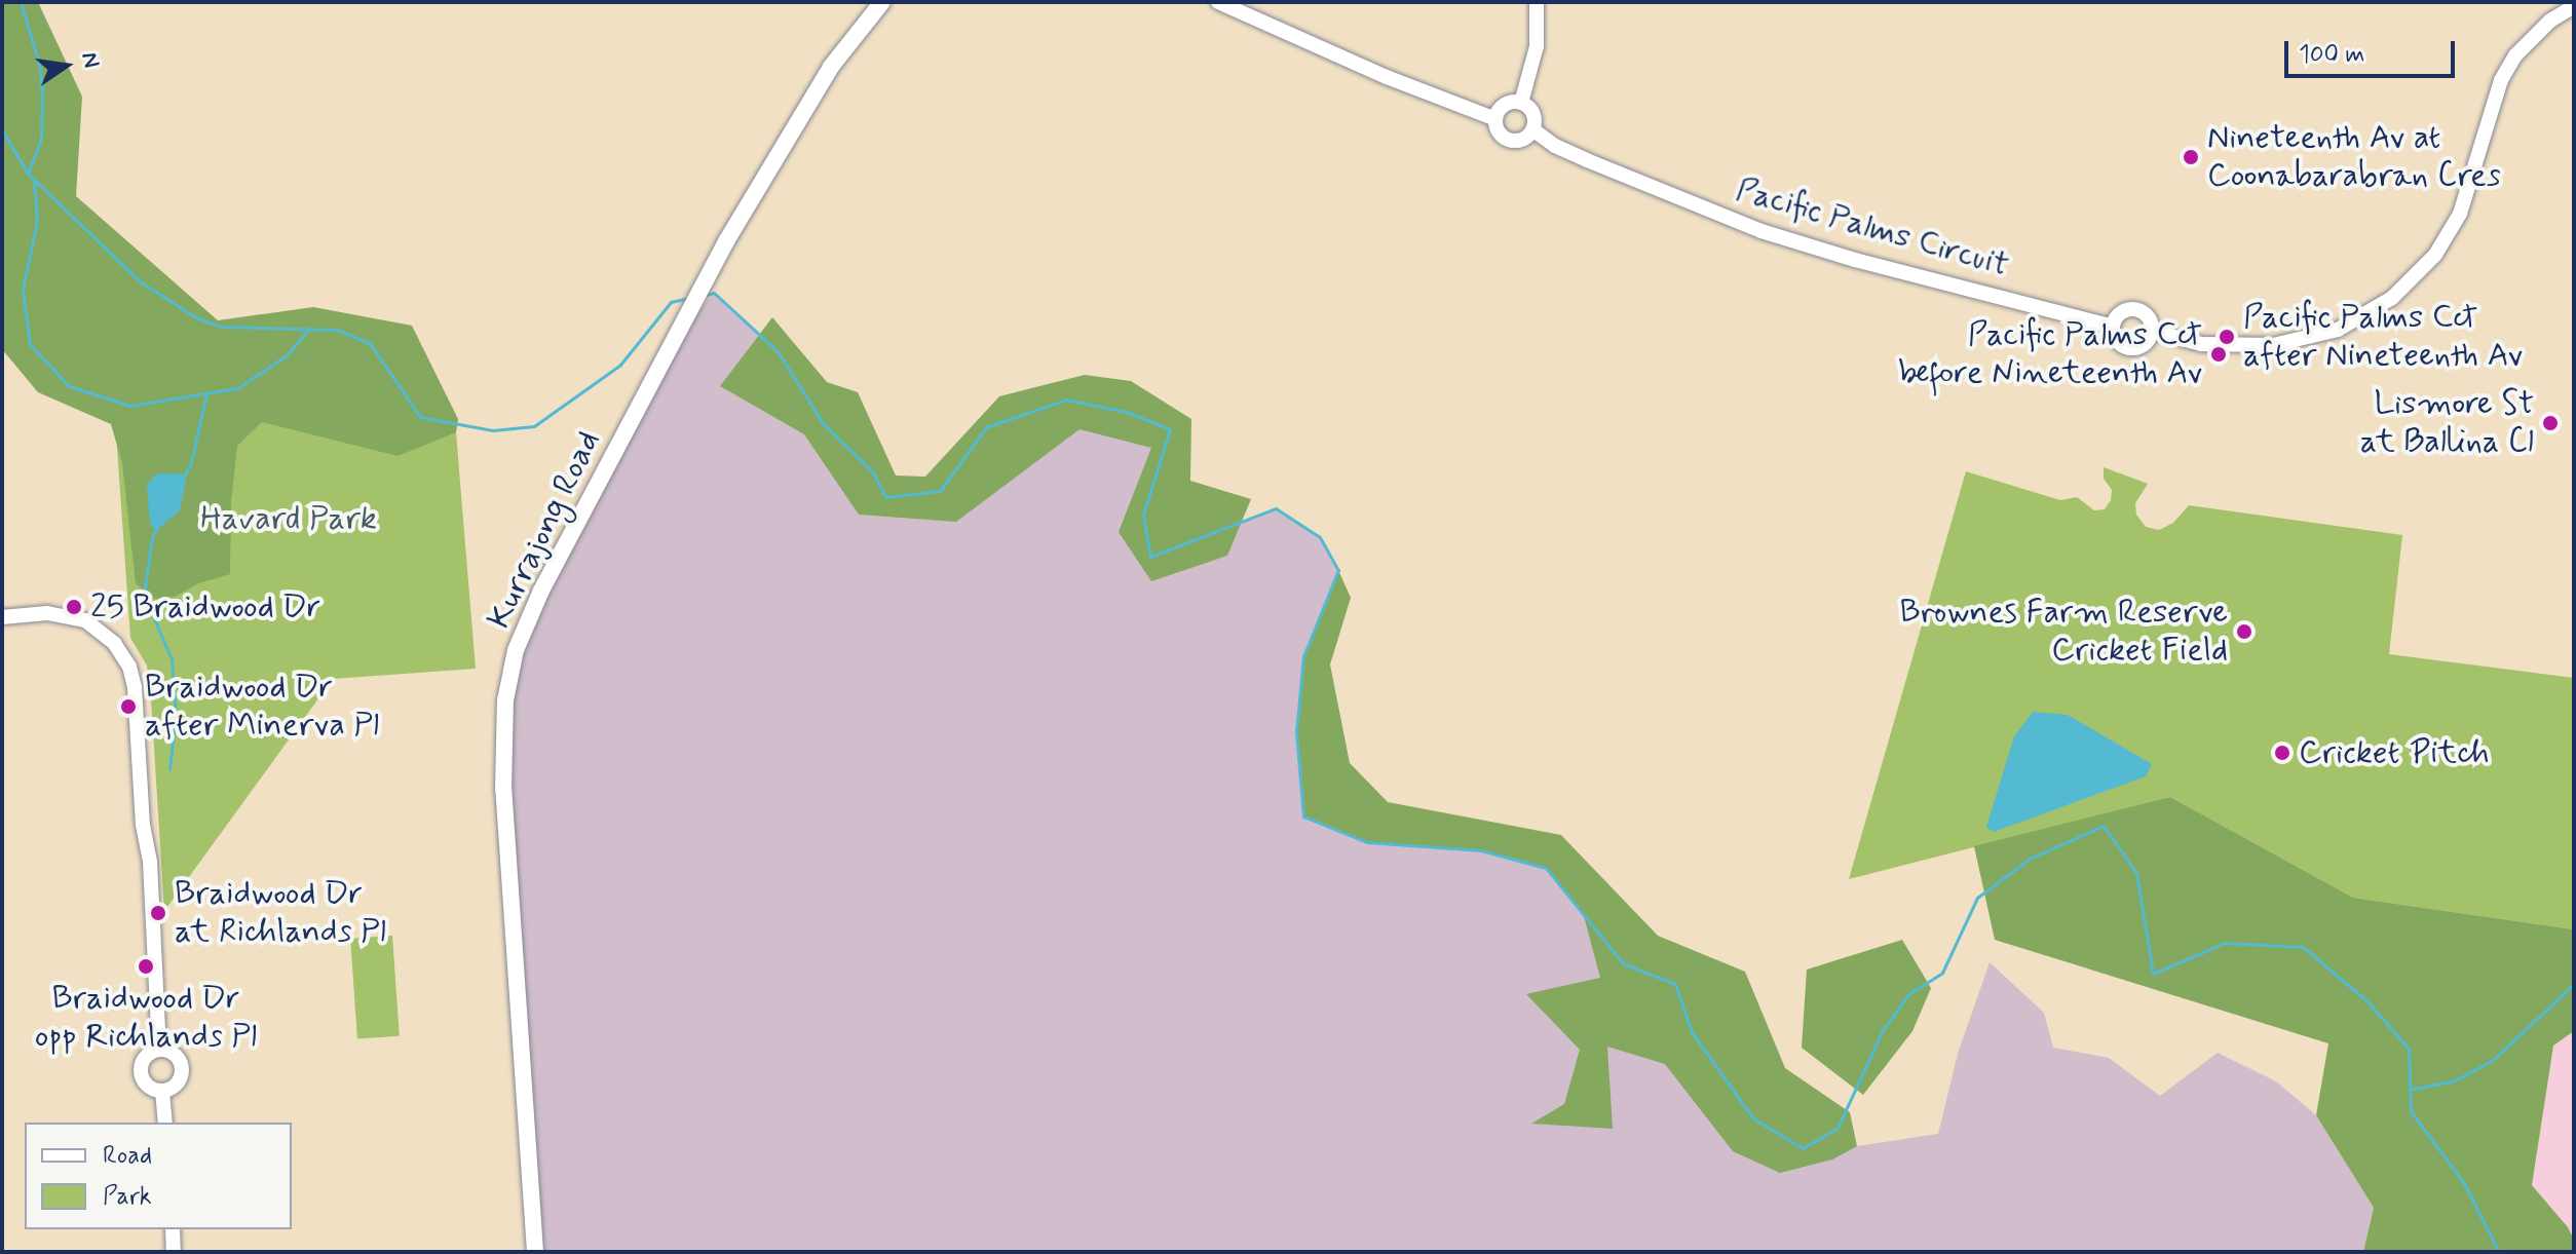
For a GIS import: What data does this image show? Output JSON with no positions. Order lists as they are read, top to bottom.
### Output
{
  "streets": {
    "main road": ["Kurrajong Road"],
    "street": ["Pacific Palms Circuit"]
  },
  "parks": ["Havard Park"],
  "places": [
    "Nineteenth Av at Coonabarabran Cres",
    "Pacific Palms Cct after Nineteenth Av",
    "Pacific Palms Cct before Nineteenth Av",
    "Lismore St at Ballina Cl",
    "25 Braidwood Dr",
    "Brownes Farm Reserve Cricket Field",
    "Braidwood Dr after Minerva Pl",
    "Cricket Pitch",
    "Braidwood Dr at Richlands Pl",
    "Braidwood Dr opp Richlands Pl"
  ],
  "legend": ["Road", "Park"],
  "scale_bar": "100 m",
  "north": "right"
}
